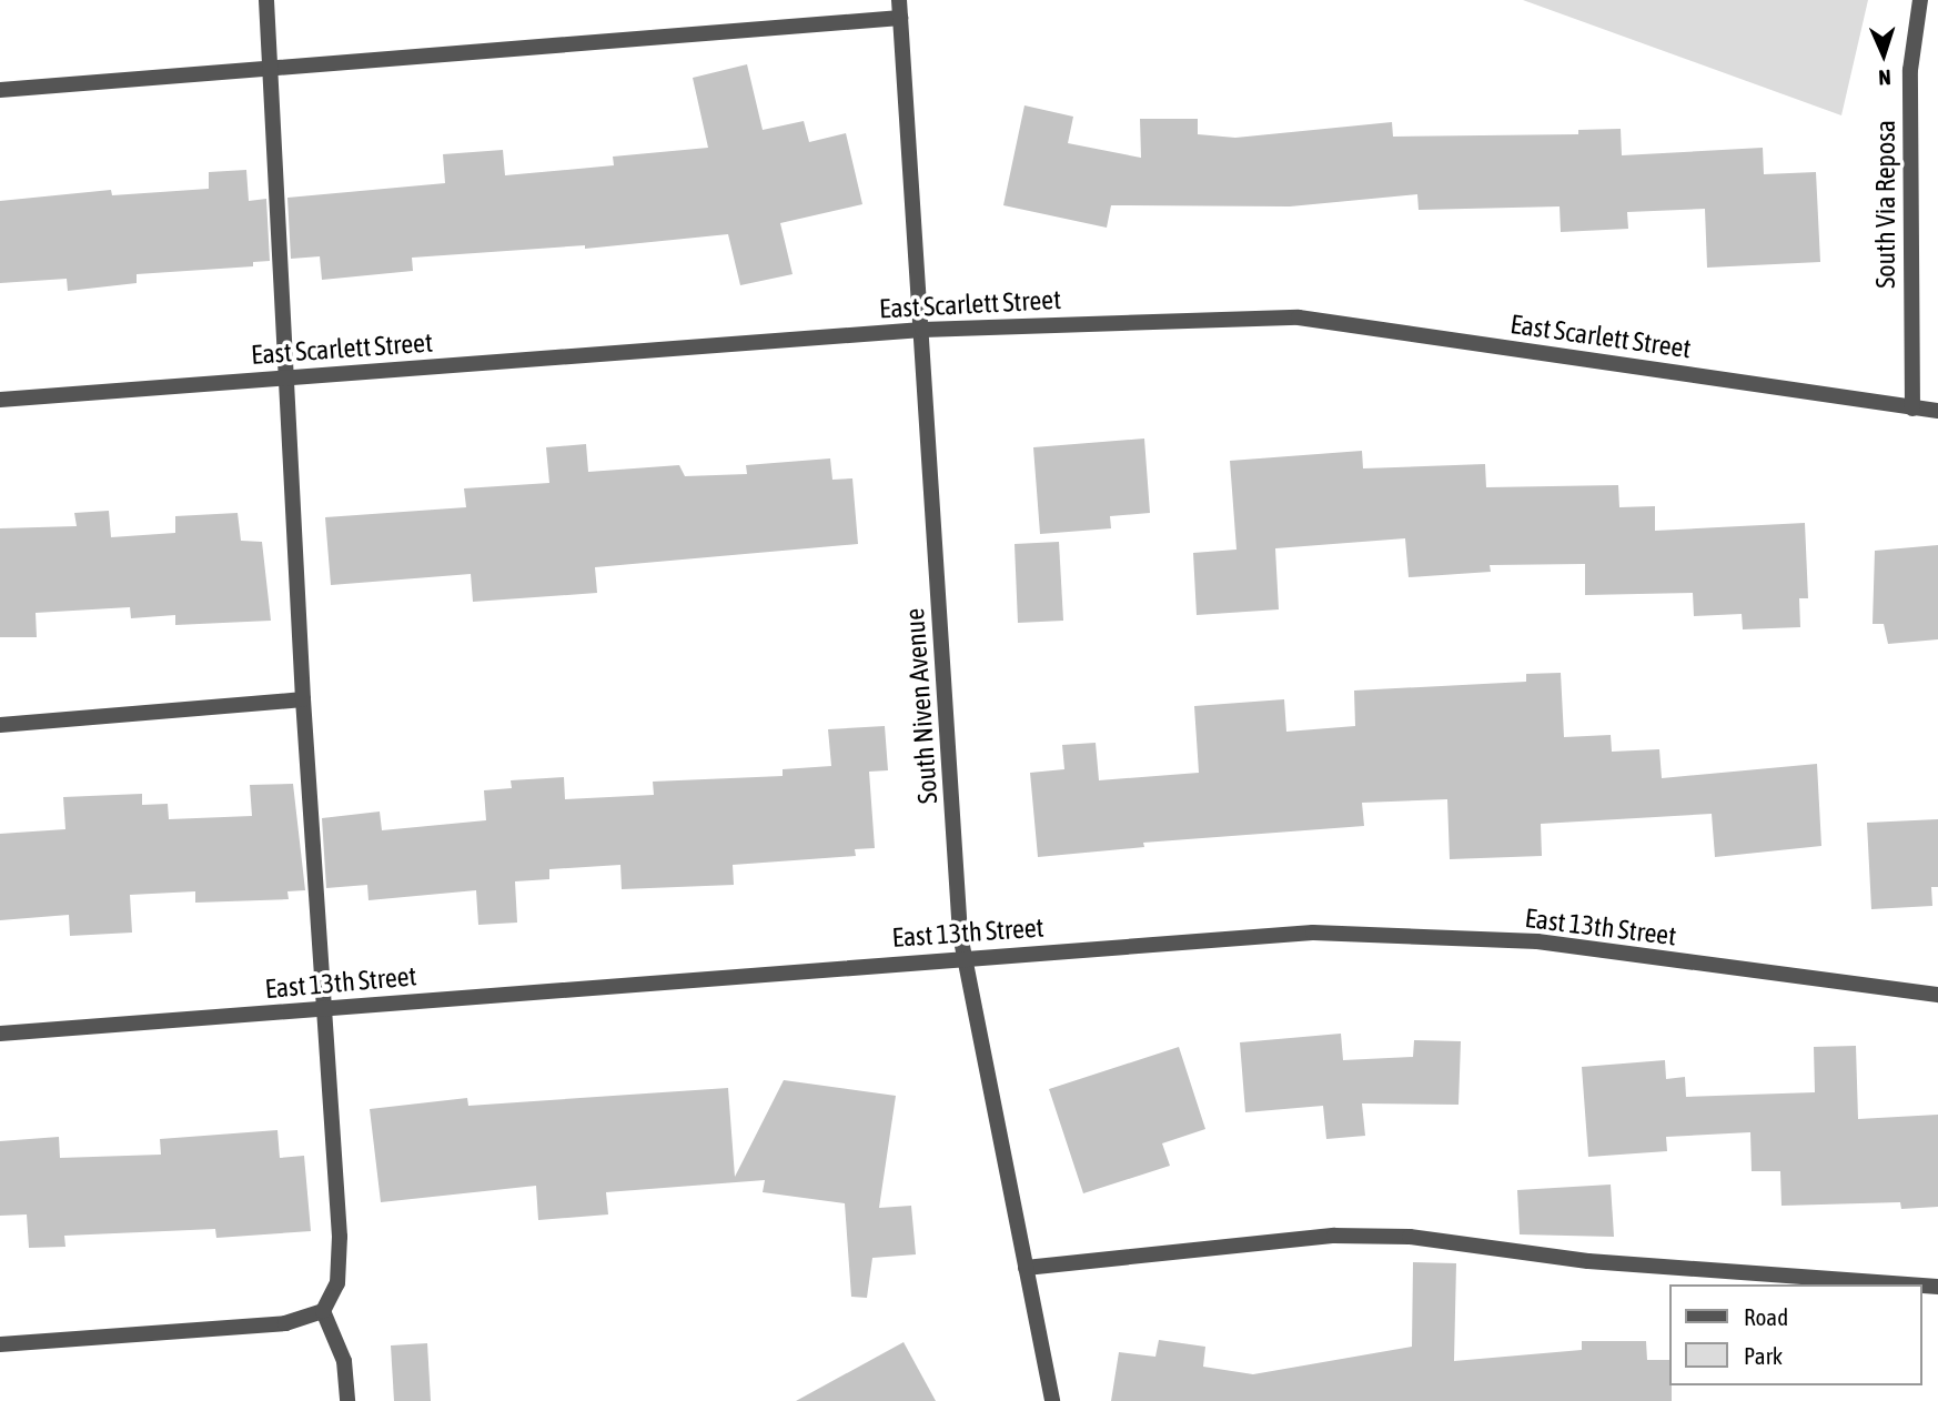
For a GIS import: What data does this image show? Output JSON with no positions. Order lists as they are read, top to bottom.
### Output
{
  "streets": {
    "street": [
      "South Via Reposa",
      "East Scarlett Street",
      "South Niven Avenue",
      "East 13th Street"
    ]
  },
  "crossings": [
    ["South Via Reposa", "East Scarlett Street"],
    ["East Scarlett Street", "South Niven Avenue"],
    ["South Niven Avenue", "East 13th Street"]
  ],
  "legend": ["Road", "Park"],
  "north": "bottom"
}
